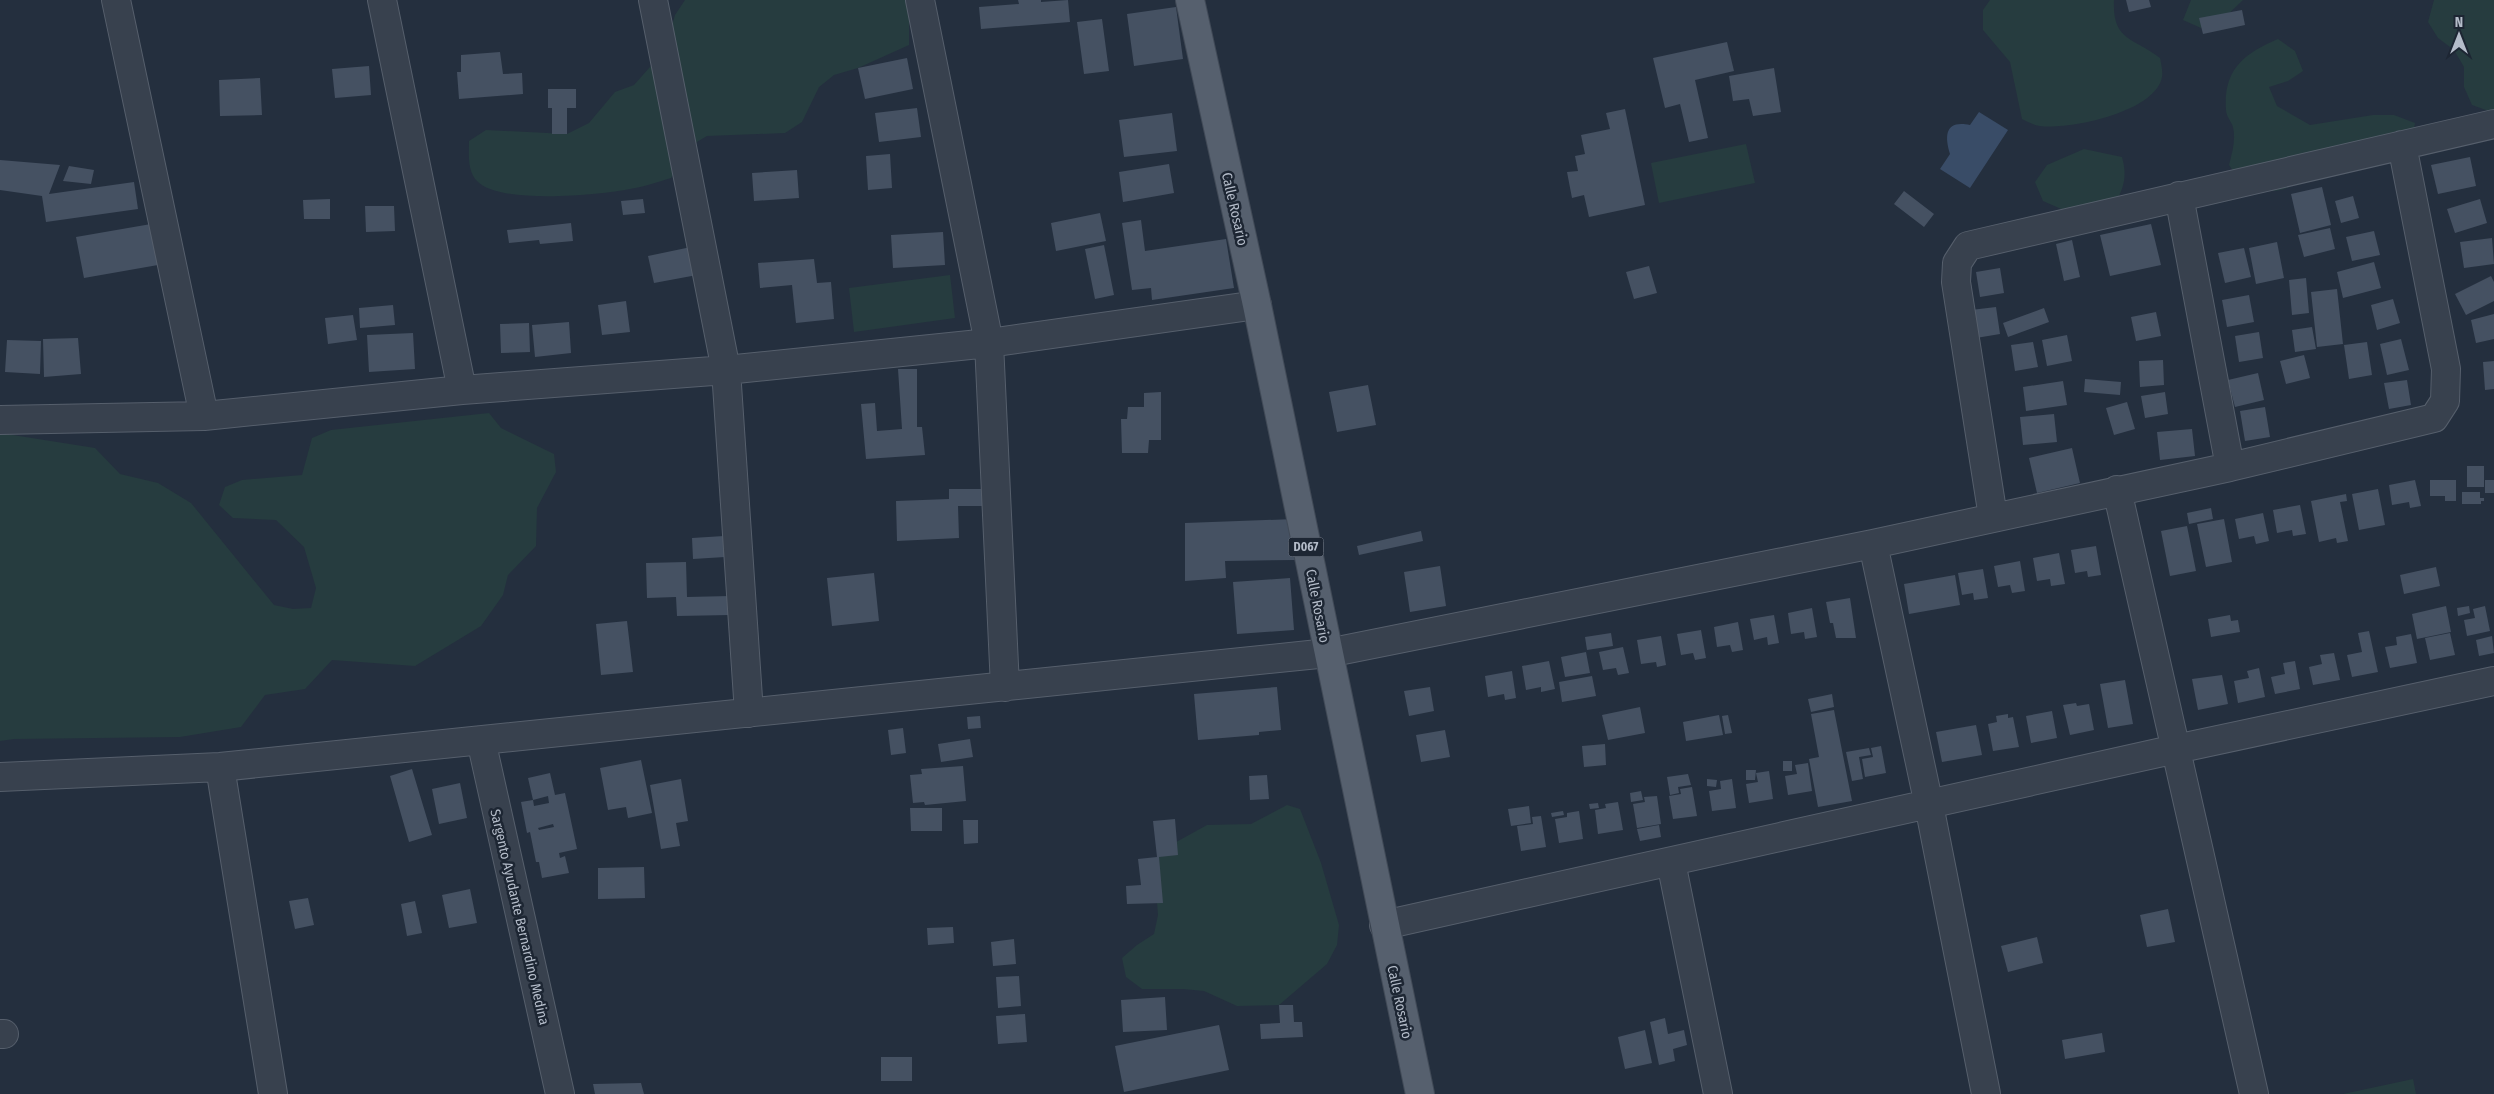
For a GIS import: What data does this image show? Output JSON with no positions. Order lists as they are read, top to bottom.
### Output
{
  "streets": {
    "main road": ["Calle Rosario", "D067"],
    "street": ["Sargento Ayudante Bernardino Medina"]
  },
  "north": "top"
}
